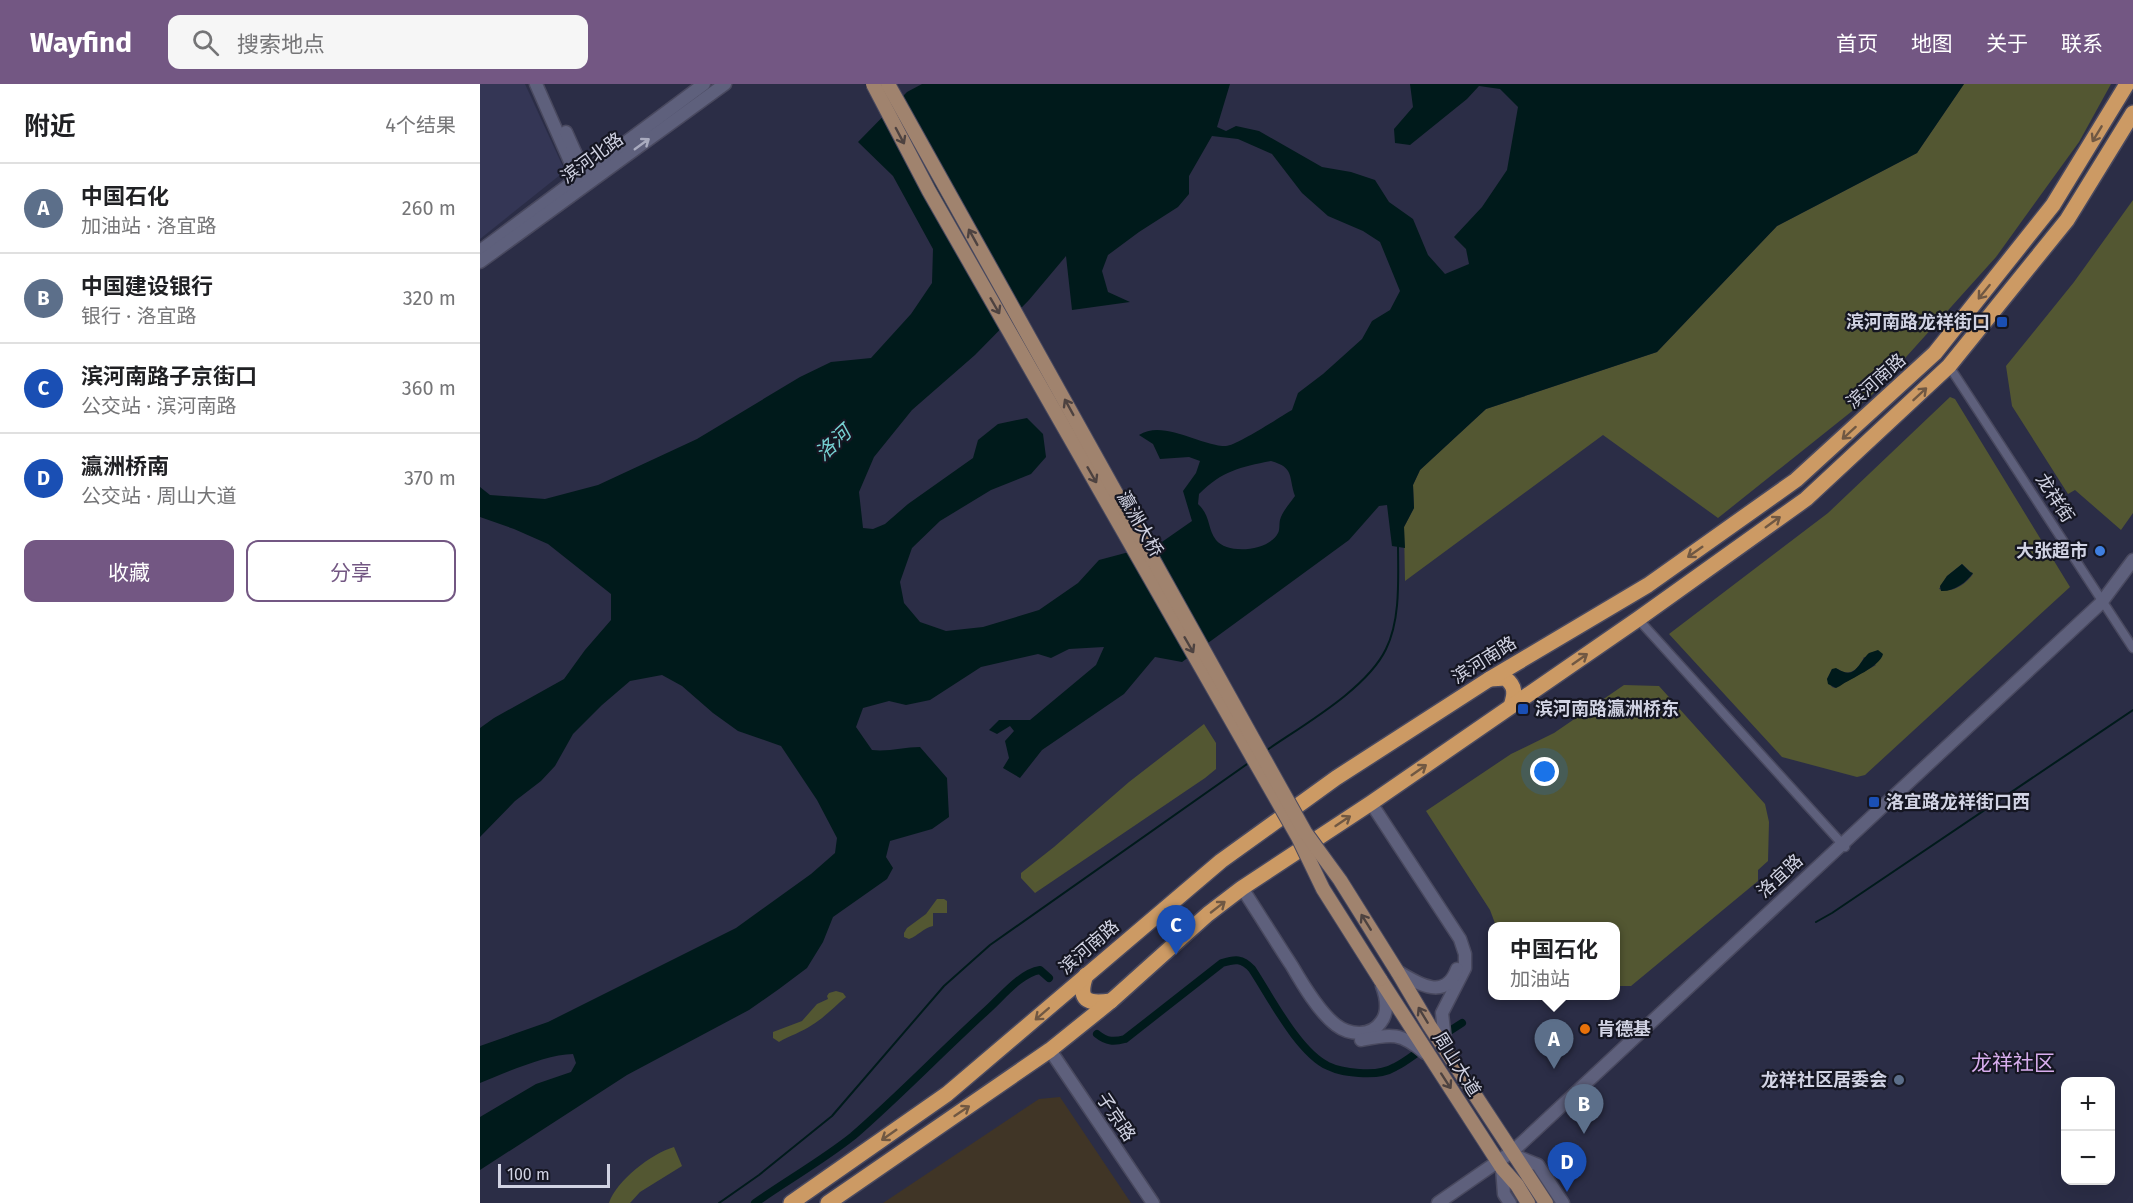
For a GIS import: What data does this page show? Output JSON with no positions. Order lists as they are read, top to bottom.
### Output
{
  "streets": {
    "highway": ["滨河南路"],
    "main road": [
      "滨河北路",
      "瀛洲大桥",
      "洛宜路",
      "周山大道",
      "子京路"
    ],
    "street": ["龙祥街"]
  },
  "crossings": [
    ["龙祥街", "洛宜路"],
    ["瀛洲大桥", "周山大道"],
    ["洛宜路", "周山大道"]
  ],
  "districts": ["龙祥社区"],
  "water": ["洛河"],
  "places": {
    "transit": ["滨河南路龙祥街口", "滨河南路瀛洲桥东", "洛宜路龙祥街口西"],
    "other": ["大张超市", "肯德基", "龙祥社区居委会"]
  },
  "scale_bar": "100 m",
  "page": {
    "header": "Wayfind",
    "search": "搜索地点",
    "nav": [
      "首页",
      "地图",
      "关于",
      "联系"
    ],
    "heading": ["附近", "4个结果"],
    "list": [
      {
        "mark": "A",
        "name": "中国石化",
        "note": "加油站 · 洛宜路",
        "value": "260 m"
      },
      {
        "mark": "B",
        "name": "中国建设银行",
        "note": "银行 · 洛宜路",
        "value": "320 m"
      },
      {
        "mark": "C",
        "name": "滨河南路子京街口",
        "note": "公交站 · 滨河南路",
        "value": "360 m"
      },
      {
        "mark": "D",
        "name": "瀛洲桥南",
        "note": "公交站 · 周山大道",
        "value": "370 m"
      }
    ],
    "buttons": ["收藏", "分享"],
    "pins": [
      "C",
      "A",
      "B",
      "D"
    ],
    "popup": ["中国石化", "加油站"],
    "map_buttons": ["+", "−"],
    "scale": "100 m"
  }
}
